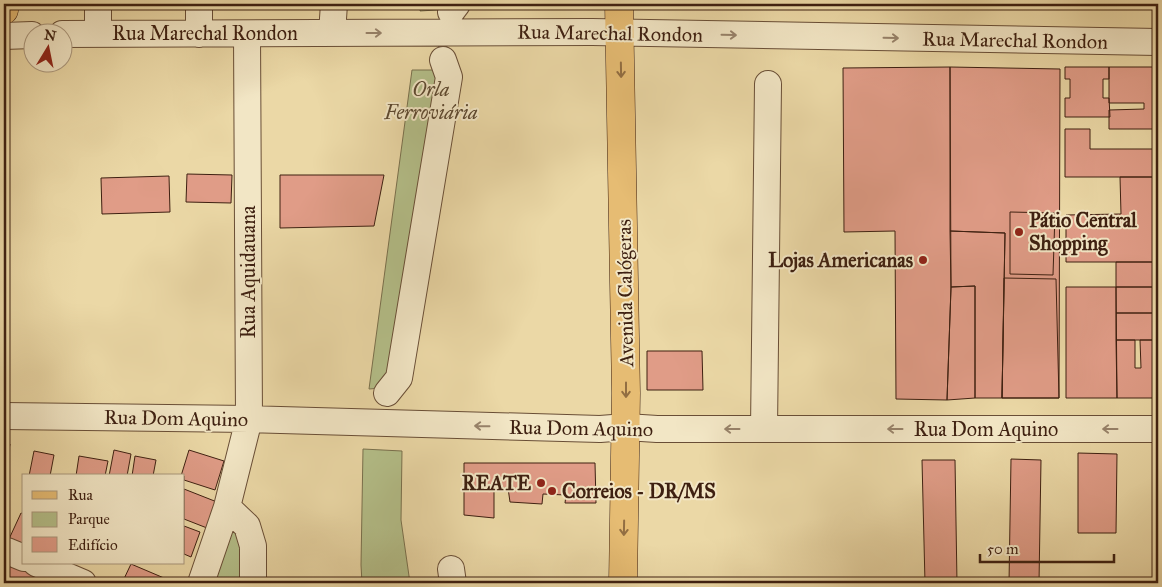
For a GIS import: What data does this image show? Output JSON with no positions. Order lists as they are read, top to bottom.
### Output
{
  "streets": {
    "main road": ["Avenida Calógeras"],
    "street": ["Rua Marechal Rondon", "Rua Aquidauana", "Rua Dom Aquino"]
  },
  "crossings": [
    ["Rua Marechal Rondon", "Rua Aquidauana"],
    ["Rua Marechal Rondon", "Avenida Calógeras"],
    ["Rua Aquidauana", "Rua Dom Aquino"],
    ["Avenida Calógeras", "Rua Dom Aquino"]
  ],
  "one_way": ["Rua Marechal Rondon", "Avenida Calógeras", "Rua Dom Aquino"],
  "parks": ["Orla Ferroviária"],
  "places": [
    "Pátio Central Shopping",
    "Lojas Americanas",
    "REATE",
    "Correios - DR/MS"
  ],
  "legend": ["Rua", "Parque", "Edifício"],
  "scale_bar": "50 m",
  "north": "top"
}
